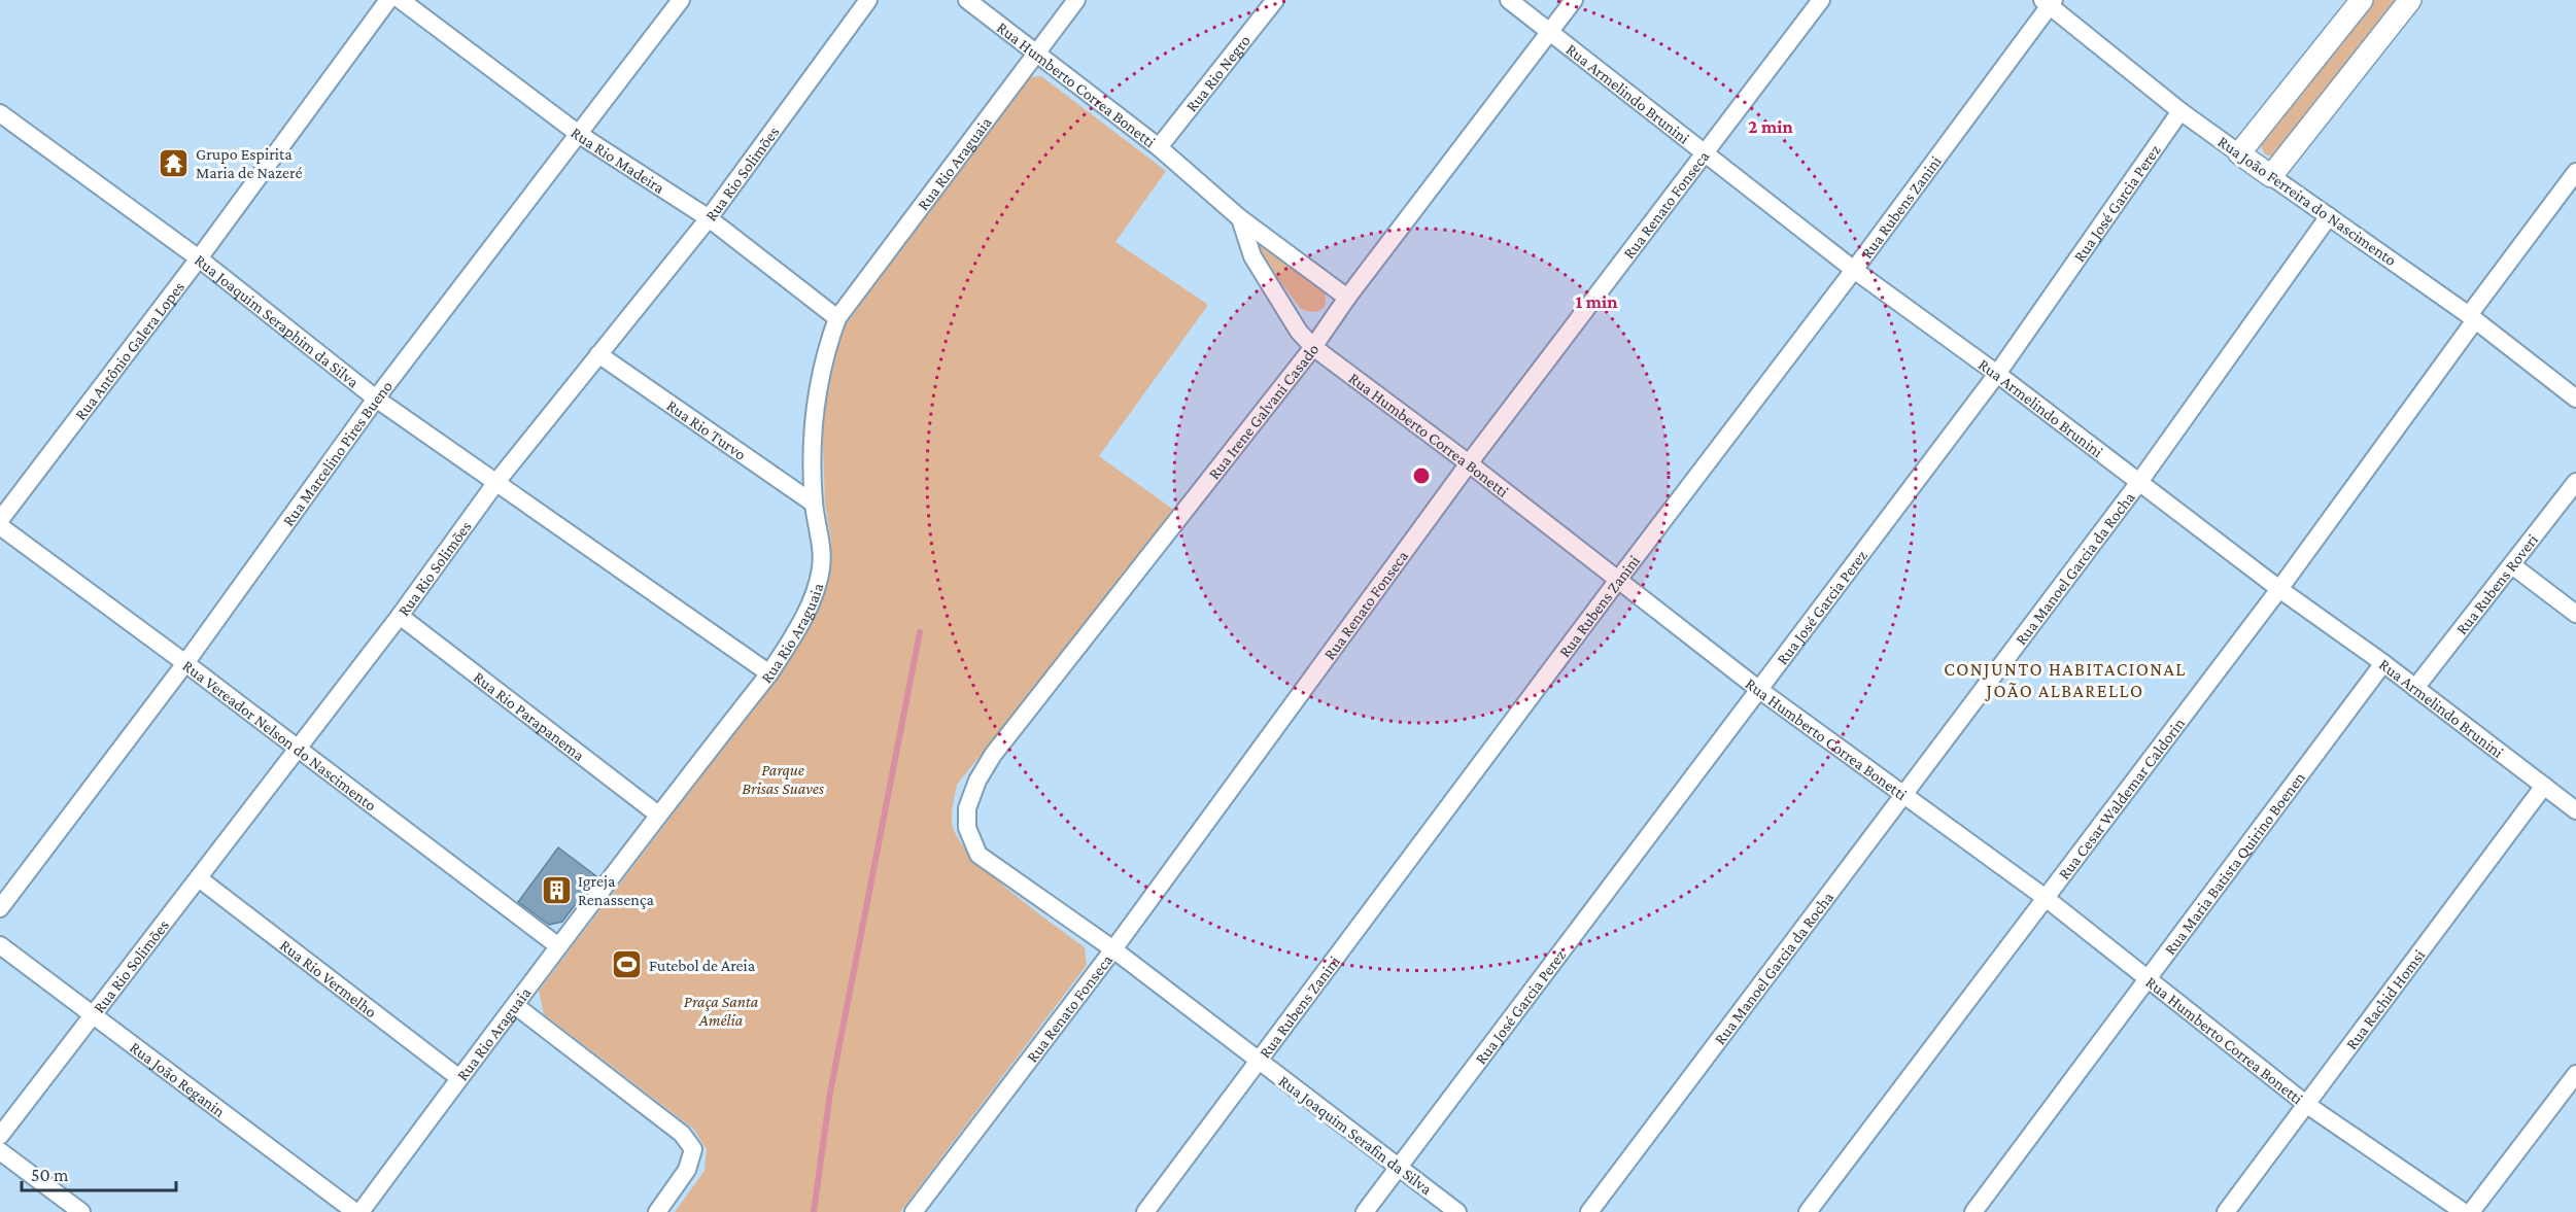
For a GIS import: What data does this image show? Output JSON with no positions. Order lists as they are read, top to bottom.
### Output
{
  "streets": {
    "street": [
      "Rua Rio Negro",
      "Rua Humberto Correa Bonetti",
      "Rua Armelindo Brunini",
      "Rua Rio Madeira",
      "Rua Rio Araguaia",
      "Rua Rio Solimões",
      "Rua João Ferreira do Nascimento",
      "Rua José Garcia Perez",
      "Rua Renato Fonseca",
      "Rua Rubens Zanini",
      "Rua Joaquim Seraphim da Silva",
      "Rua Antônio Galera Lopes",
      "Rua Irene Galvani Casado",
      "Rua Rio Turvo",
      "Rua Marcelino Pires Bueno",
      "Rua Manoel Garcia da Rocha",
      "Rua Rubens Roveri",
      "Rua Rio Parapanema",
      "Rua Vereador Nelson do Nascimento",
      "Rua Cesar Waldemar Caldorin",
      "Rua Maria Batista Quirino Boenen",
      "Rua Rio Vermelho",
      "Rua Rachid Homsi",
      "Rua João Reganin",
      "Rua Joaquim Serafin da Silva"
    ]
  },
  "crossings": [
    ["Rua Rio Negro", "Rua Humberto Correa Bonetti"],
    ["Rua Humberto Correa Bonetti", "Rua Rio Araguaia"],
    ["Rua Humberto Correa Bonetti", "Rua José Garcia Perez"],
    ["Rua Humberto Correa Bonetti", "Rua Renato Fonseca"],
    ["Rua Humberto Correa Bonetti", "Rua Rubens Zanini"],
    ["Rua Humberto Correa Bonetti", "Rua Irene Galvani Casado"],
    ["Rua Humberto Correa Bonetti", "Rua Manoel Garcia da Rocha"],
    ["Rua Humberto Correa Bonetti", "Rua Cesar Waldemar Caldorin"],
    ["Rua Humberto Correa Bonetti", "Rua Maria Batista Quirino Boenen"],
    ["Rua Humberto Correa Bonetti", "Rua Rachid Homsi"],
    ["Rua Armelindo Brunini", "Rua José Garcia Perez"],
    ["Rua Armelindo Brunini", "Rua Renato Fonseca"],
    ["Rua Armelindo Brunini", "Rua Rubens Zanini"],
    ["Rua Armelindo Brunini", "Rua Irene Galvani Casado"],
    ["Rua Armelindo Brunini", "Rua Manoel Garcia da Rocha"],
    ["Rua Armelindo Brunini", "Rua Rubens Roveri"],
    ["Rua Armelindo Brunini", "Rua Cesar Waldemar Caldorin"],
    ["Rua Armelindo Brunini", "Rua Maria Batista Quirino Boenen"],
    ["Rua Armelindo Brunini", "Rua Rachid Homsi"],
    ["Rua Rio Madeira", "Rua Rio Araguaia"],
    ["Rua Rio Madeira", "Rua Rio Solimões"],
    ["Rua Rio Madeira", "Rua Marcelino Pires Bueno"],
    ["Rua Rio Araguaia", "Rua Joaquim Seraphim da Silva"],
    ["Rua Rio Araguaia", "Rua Rio Turvo"],
    ["Rua Rio Araguaia", "Rua Rio Parapanema"],
    ["Rua Rio Araguaia", "Rua Vereador Nelson do Nascimento"],
    ["Rua Rio Araguaia", "Rua Rio Vermelho"],
    ["Rua Rio Solimões", "Rua Joaquim Seraphim da Silva"],
    ["Rua Rio Solimões", "Rua Rio Turvo"],
    ["Rua Rio Solimões", "Rua Rio Parapanema"],
    ["Rua Rio Solimões", "Rua Vereador Nelson do Nascimento"],
    ["Rua Rio Solimões", "Rua Rio Vermelho"],
    ["Rua Rio Solimões", "Rua João Reganin"],
    ["Rua João Ferreira do Nascimento", "Rua José Garcia Perez"],
    ["Rua João Ferreira do Nascimento", "Rua Rubens Zanini"],
    ["Rua João Ferreira do Nascimento", "Rua Manoel Garcia da Rocha"],
    ["Rua João Ferreira do Nascimento", "Rua Cesar Waldemar Caldorin"],
    ["Rua José Garcia Perez", "Rua Joaquim Serafin da Silva"],
    ["Rua Renato Fonseca", "Rua Joaquim Serafin da Silva"],
    ["Rua Rubens Zanini", "Rua Joaquim Serafin da Silva"],
    ["Rua Joaquim Seraphim da Silva", "Rua Antônio Galera Lopes"],
    ["Rua Joaquim Seraphim da Silva", "Rua Marcelino Pires Bueno"],
    ["Rua Irene Galvani Casado", "Rua Joaquim Serafin da Silva"],
    ["Rua Marcelino Pires Bueno", "Rua Vereador Nelson do Nascimento"]
  ],
  "districts": ["CONJUNTO HABITACIONAL JOÃO ALBARELLO"],
  "parks": ["Parque Brisas Suaves", "Praça Santa Amélia"],
  "places": {
    "temple": ["Grupo Espirita Maria de Nazeré"],
    "building": ["Igreja Renassença"],
    "sports": ["Futebol de Areia"]
  },
  "scale_bar": "50 m",
  "rings": ["2 min", "1 min"]
}
